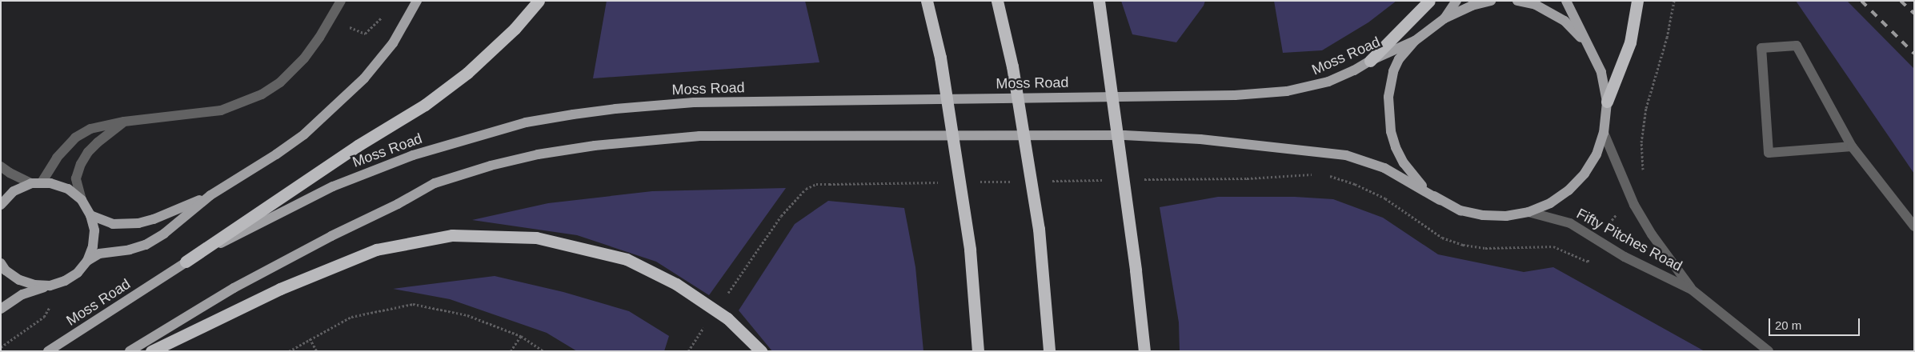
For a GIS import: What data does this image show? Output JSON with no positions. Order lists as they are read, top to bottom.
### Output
{
  "streets": {
    "main road": ["Moss Road"],
    "street": ["Fifty Pitches Road"]
  },
  "scale_bar": "20 m"
}
